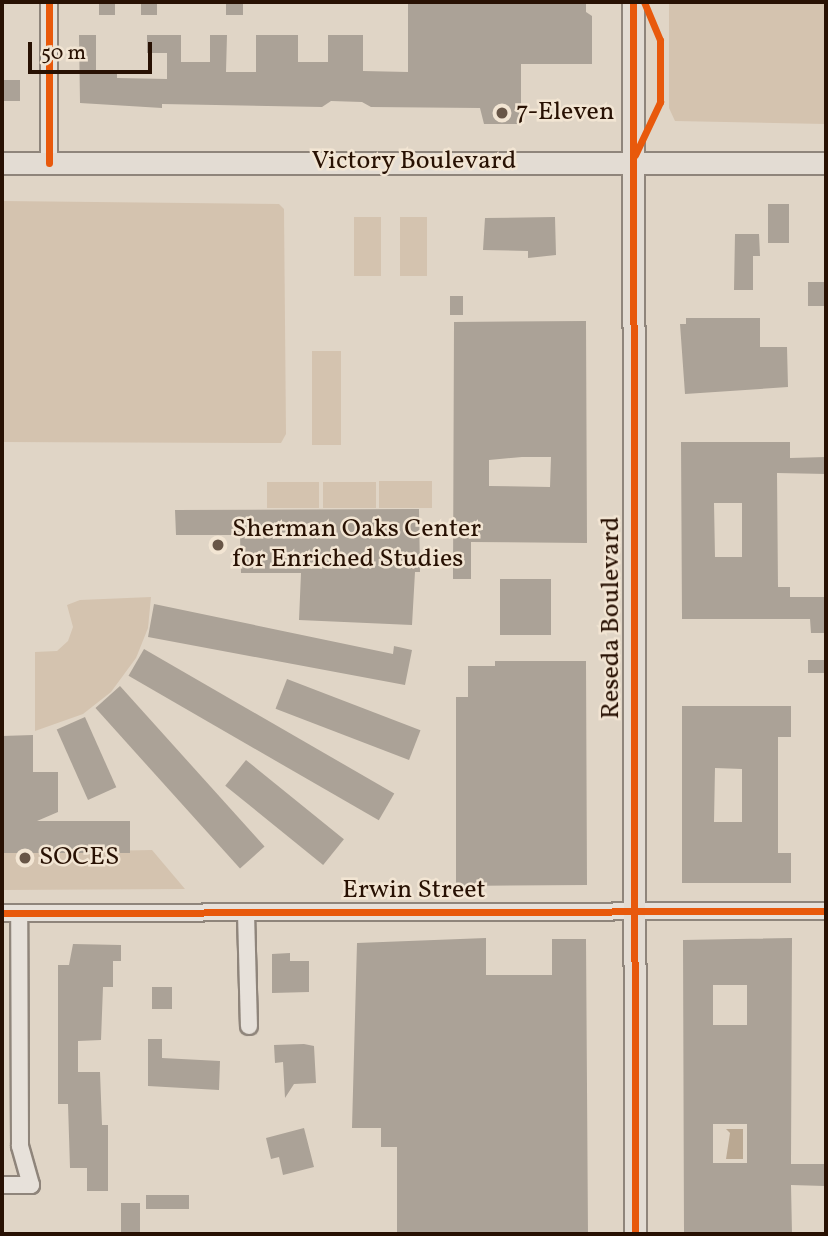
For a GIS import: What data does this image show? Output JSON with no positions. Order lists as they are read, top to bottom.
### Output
{
  "streets": {
    "main road": ["Victory Boulevard", "Reseda Boulevard"],
    "street": ["Erwin Street"]
  },
  "crossings": [
    ["Victory Boulevard", "Reseda Boulevard"],
    ["Reseda Boulevard", "Erwin Street"]
  ],
  "places": ["7-Eleven", "Sherman Oaks Center for Enriched Studies", "SOCES"],
  "scale_bar": "50 m"
}
